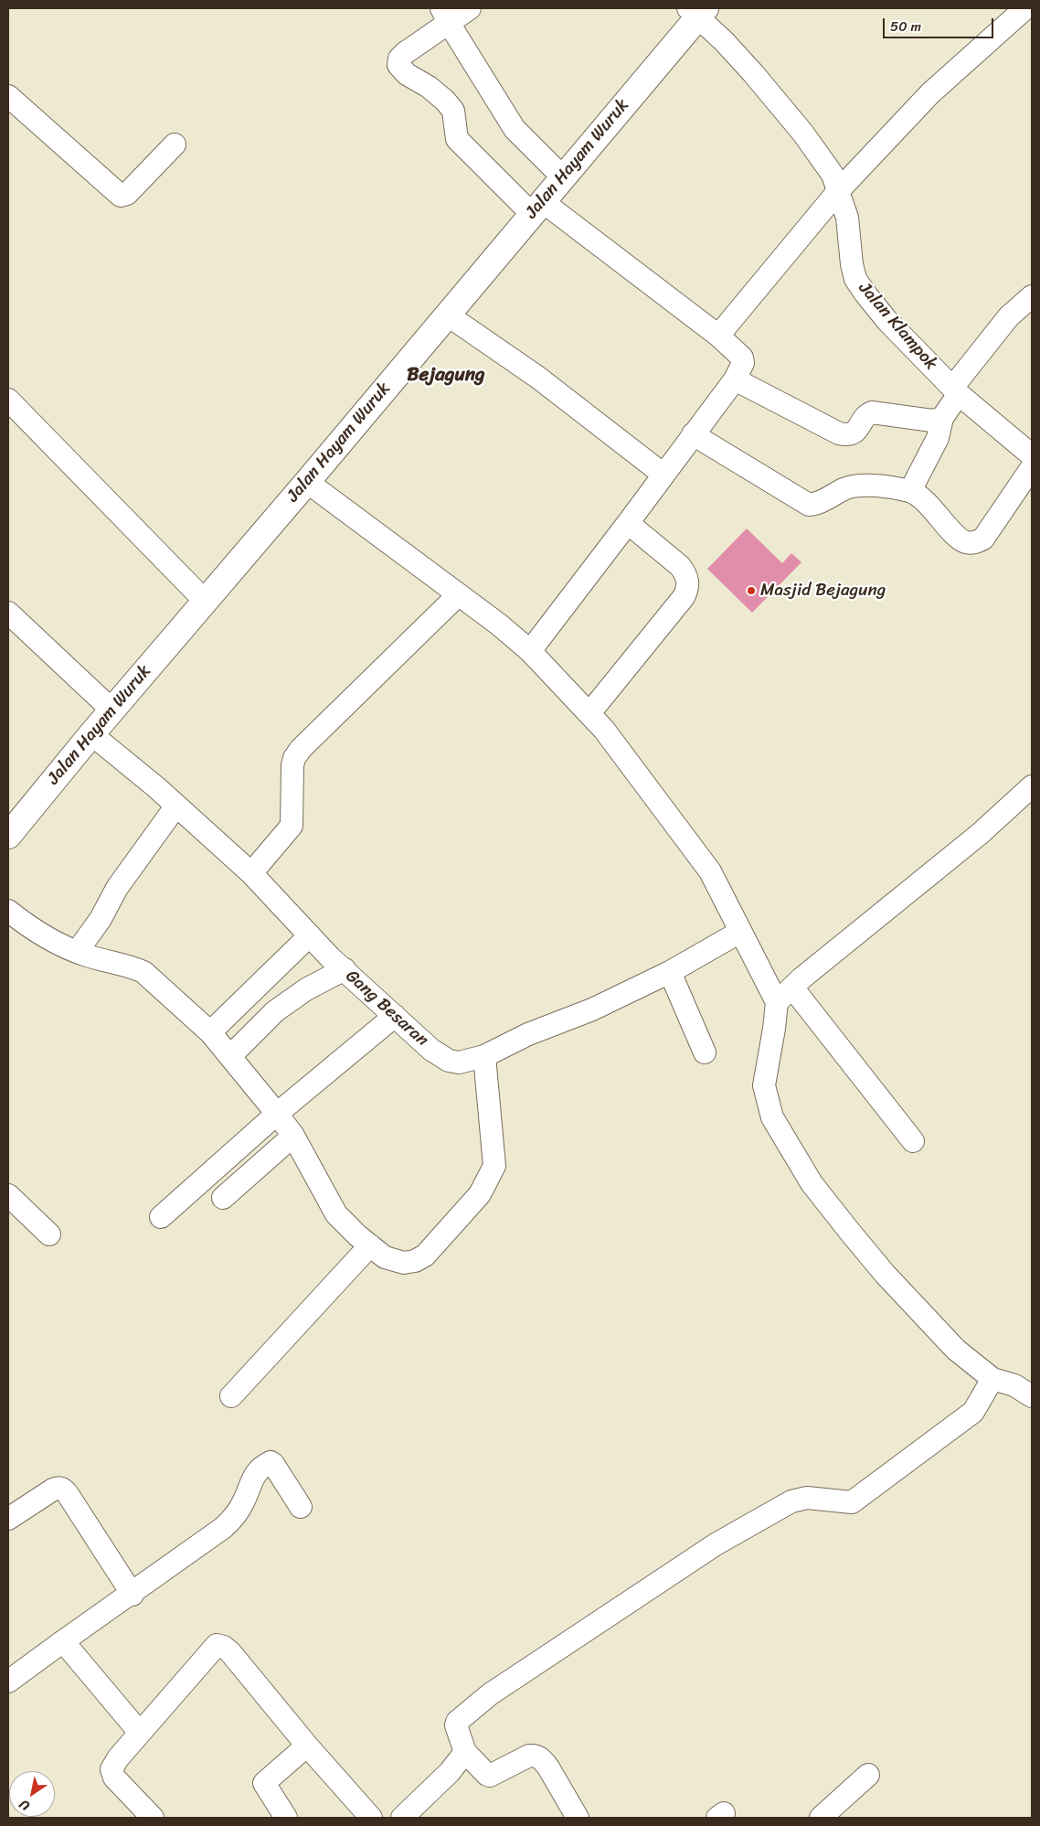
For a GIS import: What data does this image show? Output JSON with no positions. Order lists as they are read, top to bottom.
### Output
{
  "streets": {
    "main road": ["Jalan Hayam Wuruk"],
    "street": ["Jalan Klampok", "Gang Besaran"]
  },
  "crossings": [
    ["Jalan Hayam Wuruk", "Jalan Klampok"],
    ["Jalan Hayam Wuruk", "Gang Besaran"]
  ],
  "districts": ["Bejagung"],
  "places": ["Masjid Bejagung"],
  "scale_bar": "50 m",
  "north": "bottom left"
}
